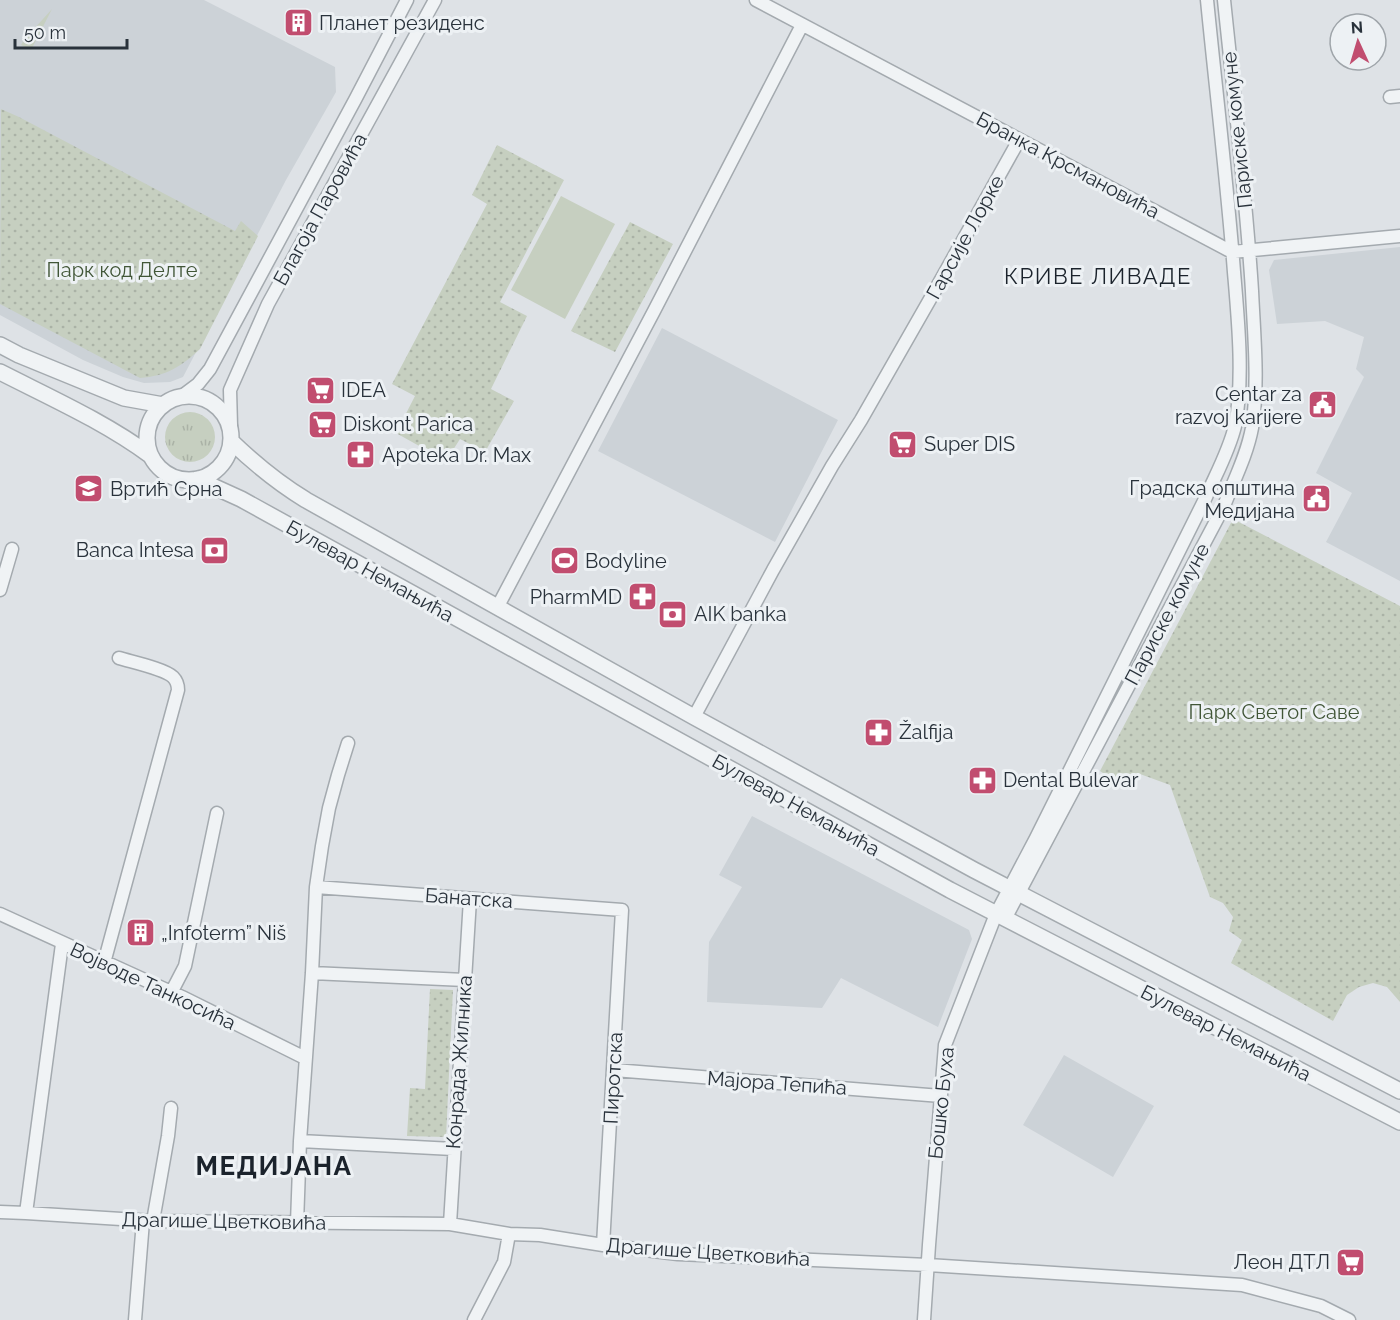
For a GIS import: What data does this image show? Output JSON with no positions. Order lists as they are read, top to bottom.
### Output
{
  "streets": {
    "street": [
      "Париске комуне",
      "Бранка Крсмановића",
      "Благоја Паровића",
      "Гарсије Лорке",
      "Булевар Немањића",
      "Банатска",
      "Војводе Танкосића",
      "Конрада Жилника",
      "Пиротска",
      "Мајора Тепића",
      "Бошко Буха",
      "Драгише Цветковића"
    ]
  },
  "crossings": [
    ["Париске комуне", "Бранка Крсмановића"],
    ["Париске комуне", "Булевар Немањића"],
    ["Париске комуне", "Бошко Буха"],
    ["Бранка Крсмановића", "Гарсије Лорке"],
    ["Благоја Паровића", "Булевар Немањића"],
    ["Гарсије Лорке", "Булевар Немањића"],
    ["Булевар Немањића", "Бошко Буха"],
    ["Банатска", "Конрада Жилника"],
    ["Банатска", "Пиротска"],
    ["Конрада Жилника", "Драгише Цветковића"],
    ["Пиротска", "Мајора Тепића"],
    ["Пиротска", "Драгише Цветковића"],
    ["Мајора Тепића", "Бошко Буха"],
    ["Бошко Буха", "Драгише Цветковића"]
  ],
  "districts": ["КРИВЕ ЛИВАДЕ", "МЕДИЈАНА"],
  "parks": ["Парк код Делте", "Парк Светог Саве"],
  "places": {
    "building": ["Планет резиденс", "„Infoterm” Niš"],
    "supermarket": [
      "IDEA",
      "Diskont Parica",
      "Super DIS",
      "Леон ДТЛ"
    ],
    "public building": ["Centar za razvoj karijere", "Градска општина Медијана"],
    "pharmacy": [
      "Apoteka Dr. Max",
      "PharmMD",
      "Žalfija",
      "Dental Bulevar"
    ],
    "school or university": ["Вртић Срна"],
    "bank": ["Banca Intesa", "AIK banka"],
    "sports": ["Bodyline"]
  },
  "scale_bar": "50 m",
  "north": "top"
}
